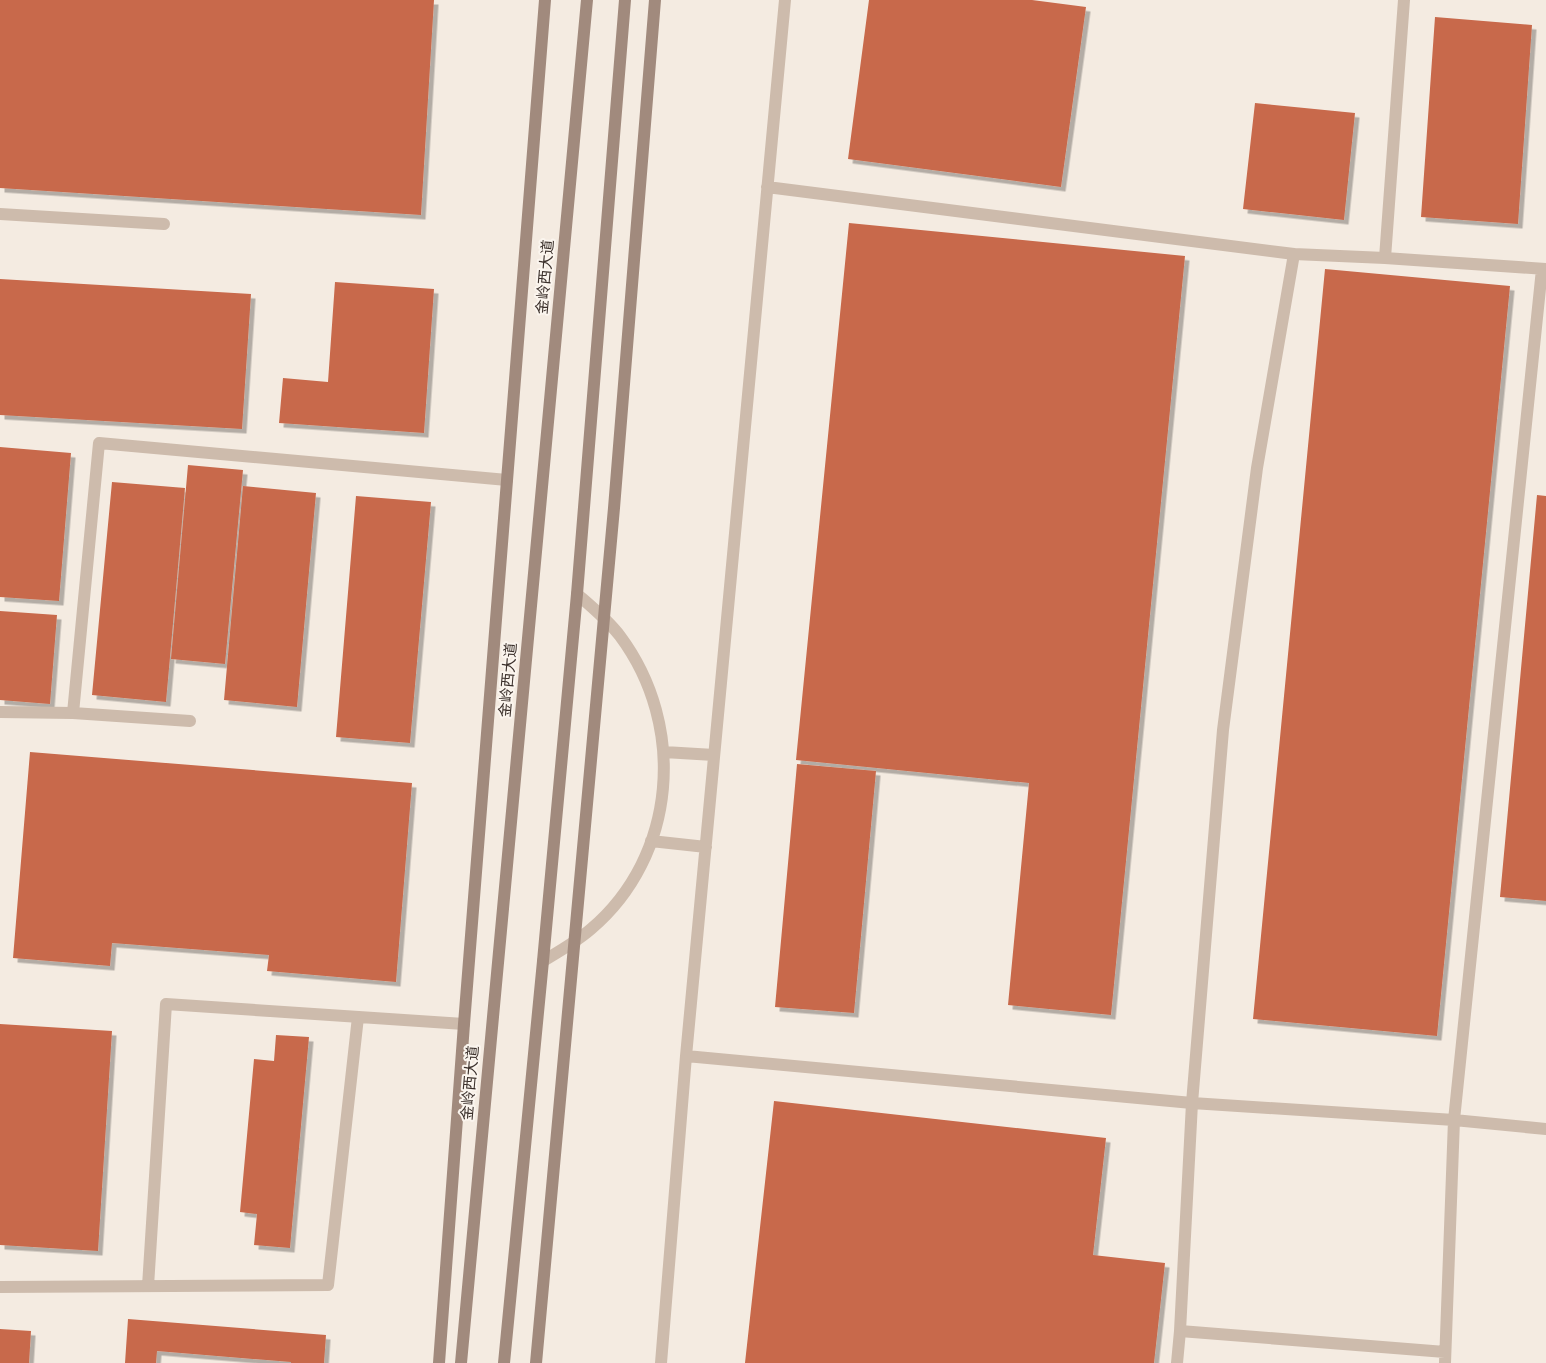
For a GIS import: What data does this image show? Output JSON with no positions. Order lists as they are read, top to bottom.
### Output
{
  "streets": {
    "street": ["金岭西大道"]
  }
}
